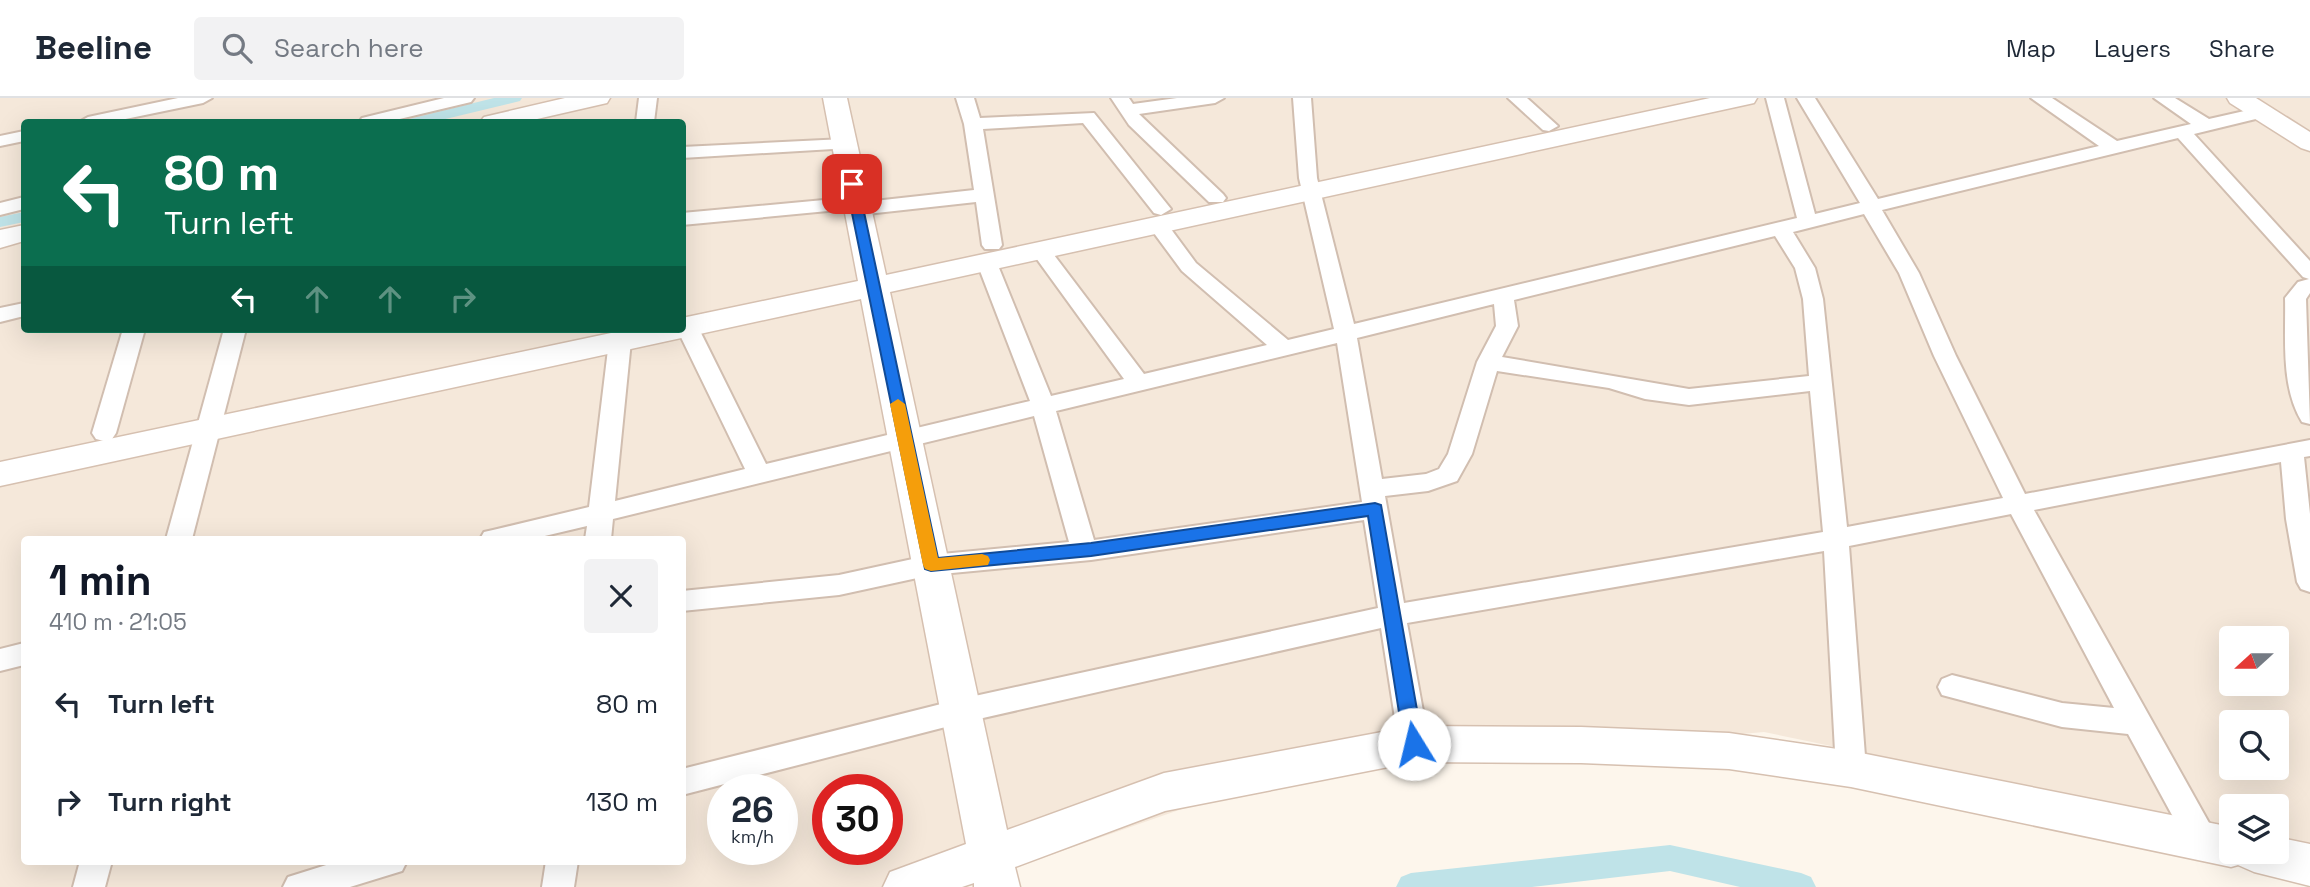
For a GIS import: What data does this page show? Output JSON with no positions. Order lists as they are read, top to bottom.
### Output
{
  "north": "left",
  "page": {
    "header": "Beeline",
    "search": "Search here",
    "nav": ["Map", "Layers", "Share"],
    "turn": ["80 m", "Turn left"],
    "heading": ["1 min", "410 m · 21:05"],
    "list": [
      {
        "name": "Turn left",
        "value": "80 m"
      },
      {
        "name": "Turn right",
        "value": "130 m"
      }
    ],
    "speed": "26 km/h",
    "limit": "30"
  }
}
